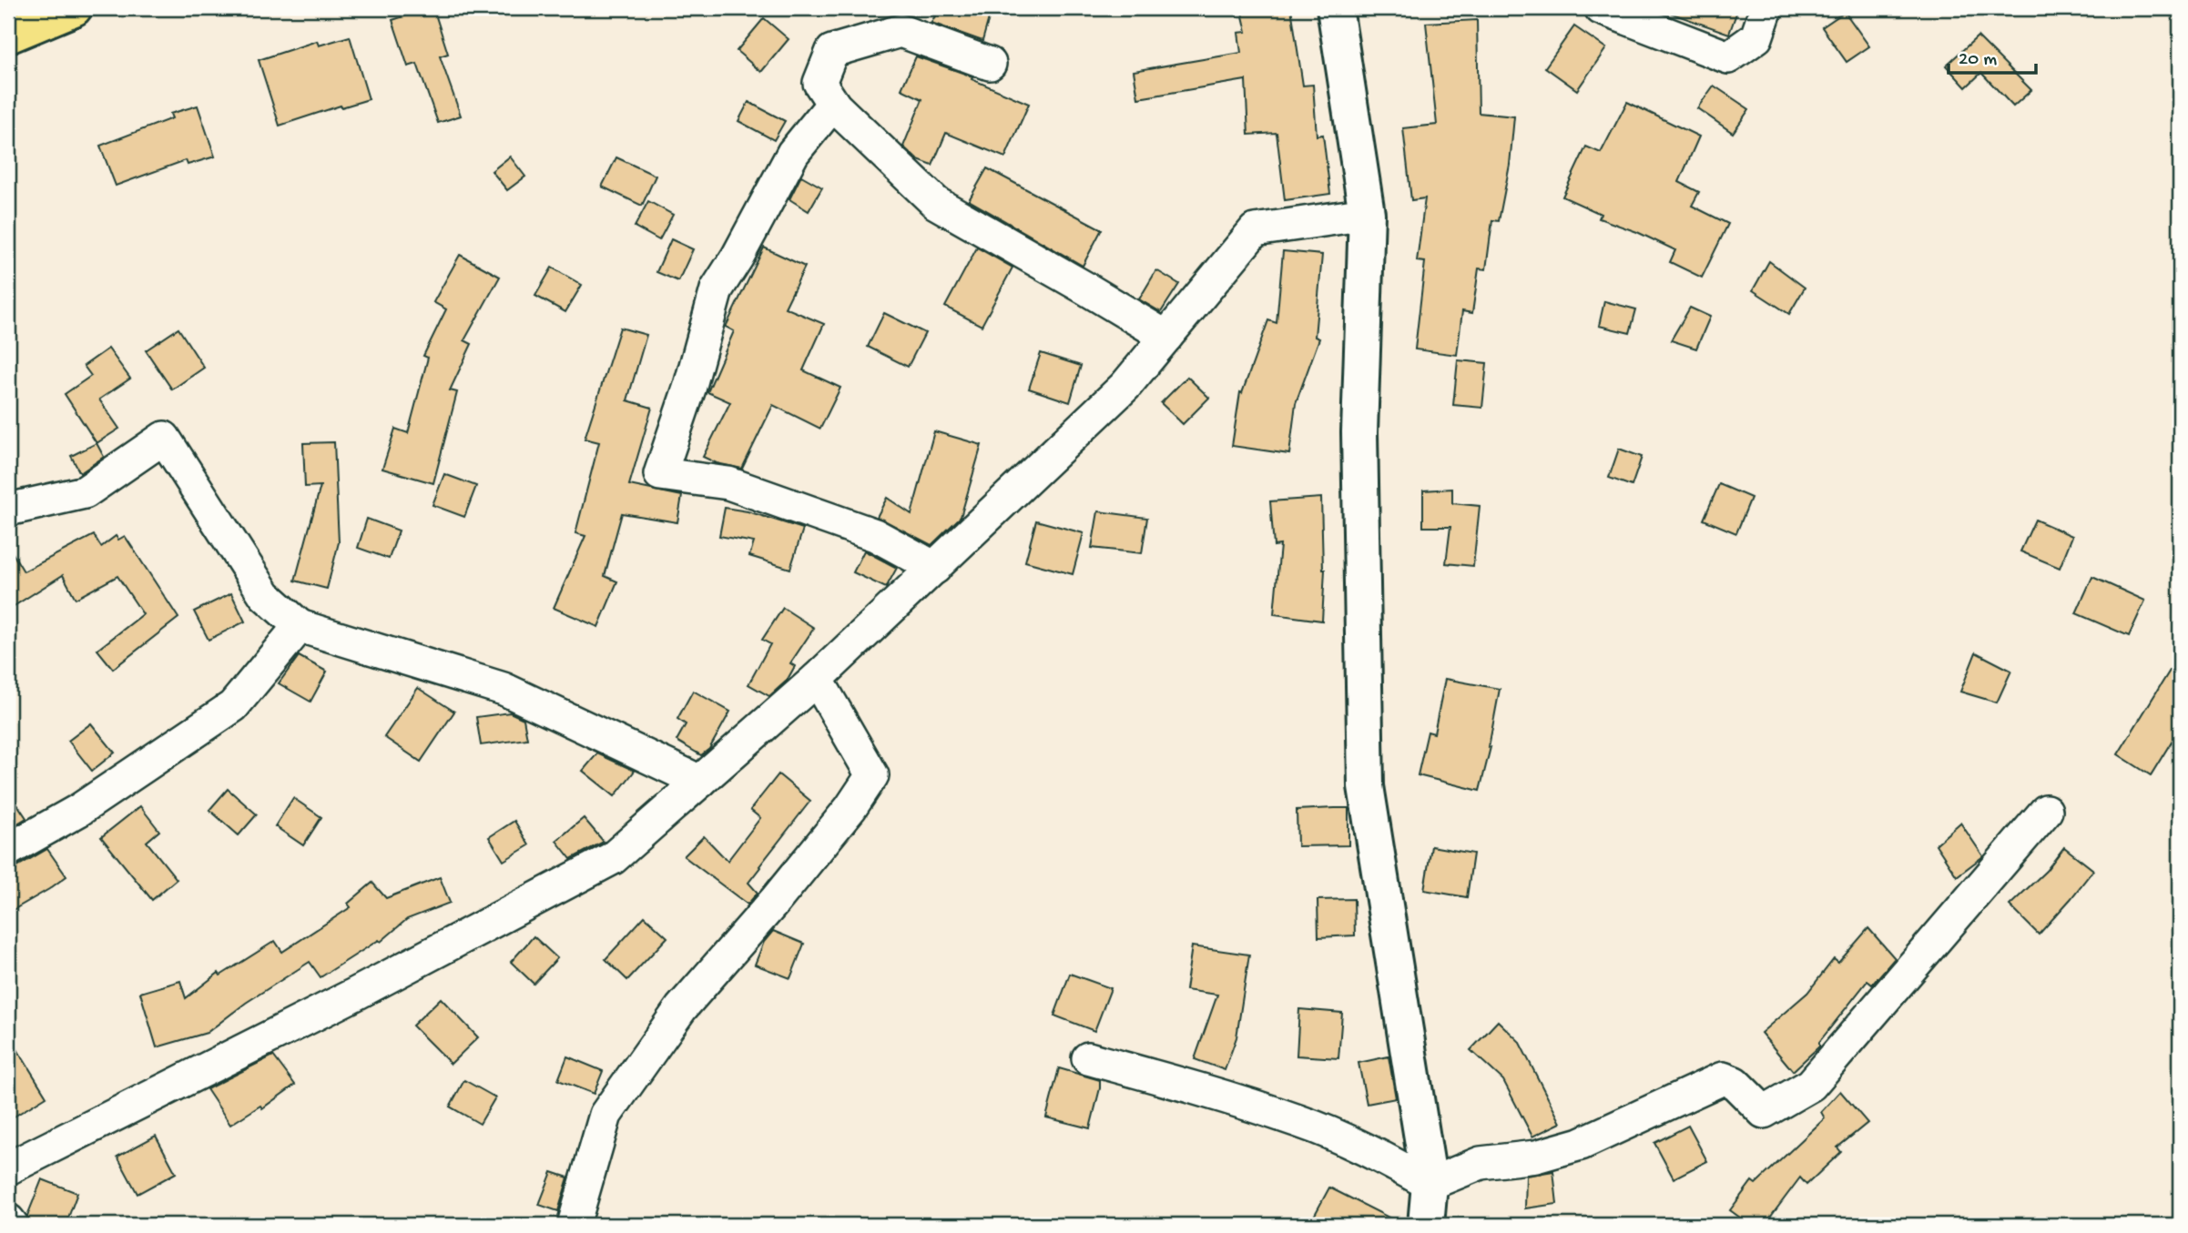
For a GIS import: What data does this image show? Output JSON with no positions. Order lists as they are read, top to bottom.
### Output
{
  "scale_bar": "20 m"
}
